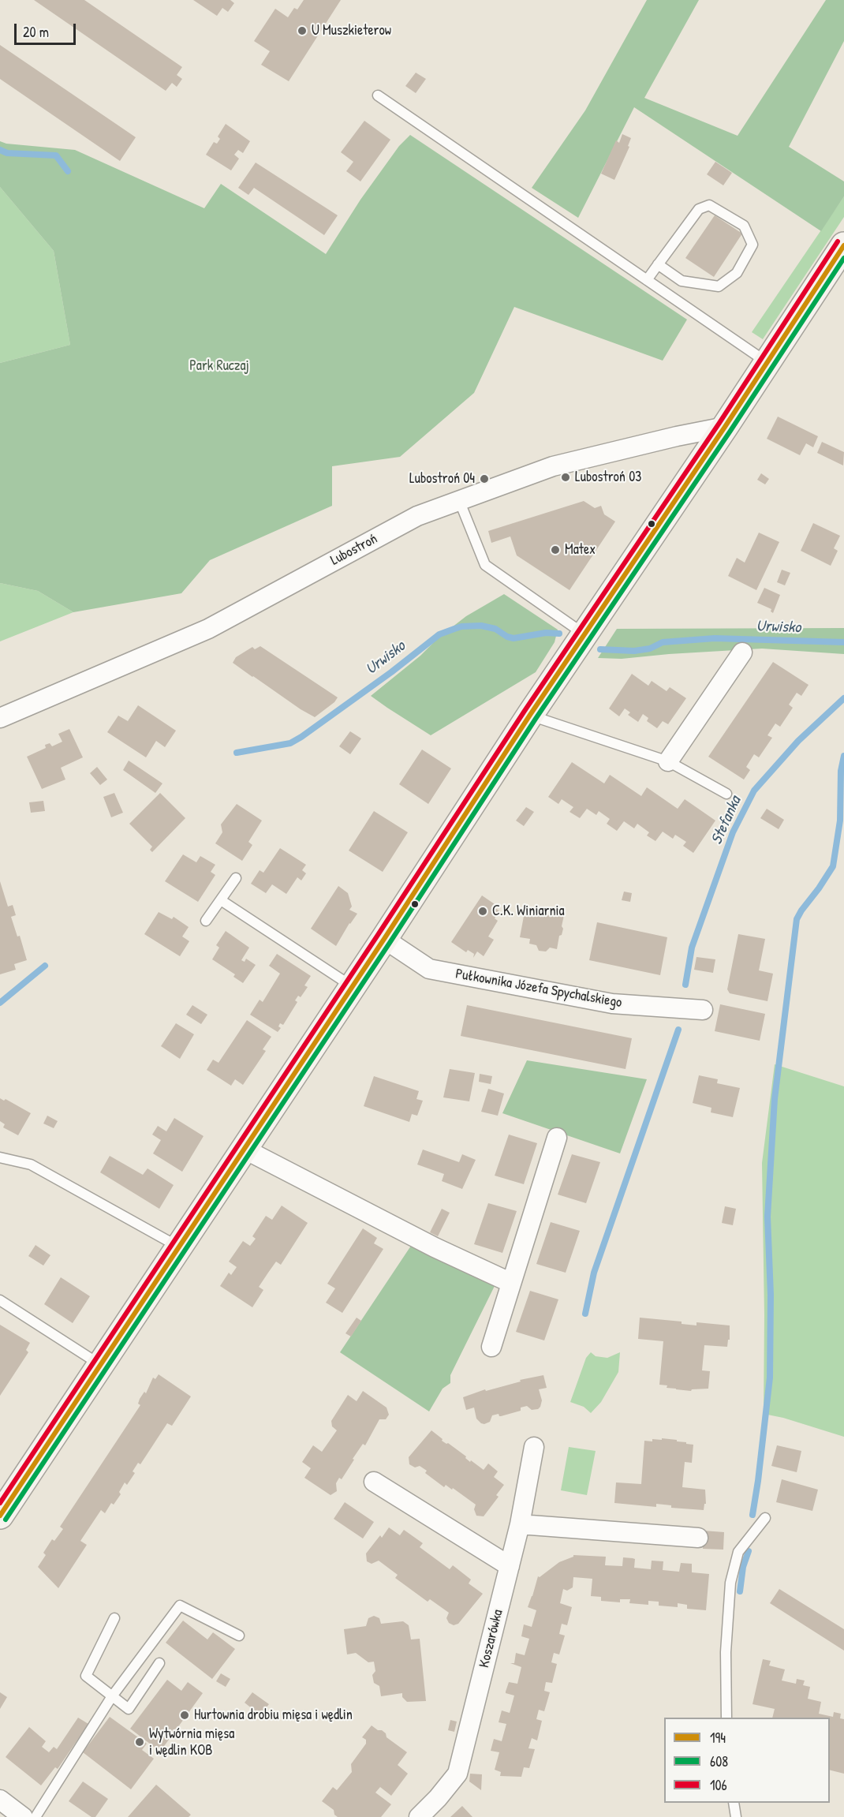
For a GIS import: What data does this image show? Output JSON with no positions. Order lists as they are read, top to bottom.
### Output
{
  "streets": {
    "street": ["Lubostroń", "Pułkownika Józefa Spychalskiego", "Koszarówka"]
  },
  "water": ["Urwisko", "Stefanka"],
  "parks": ["Park Ruczaj"],
  "places": [
    "U Muszkieterow",
    "Lubostroń 03",
    "Lubostroń 04",
    "Matex",
    "C.K. Winiarnia",
    "Hurtownia drobiu mięsa i wędlin",
    "Wytwórnia mięsa i wędlin KOB"
  ],
  "lines": ["transit line 106", "transit line 194", "transit line 608"],
  "legend": ["194", "608", "106"],
  "scale_bar": "20 m"
}
